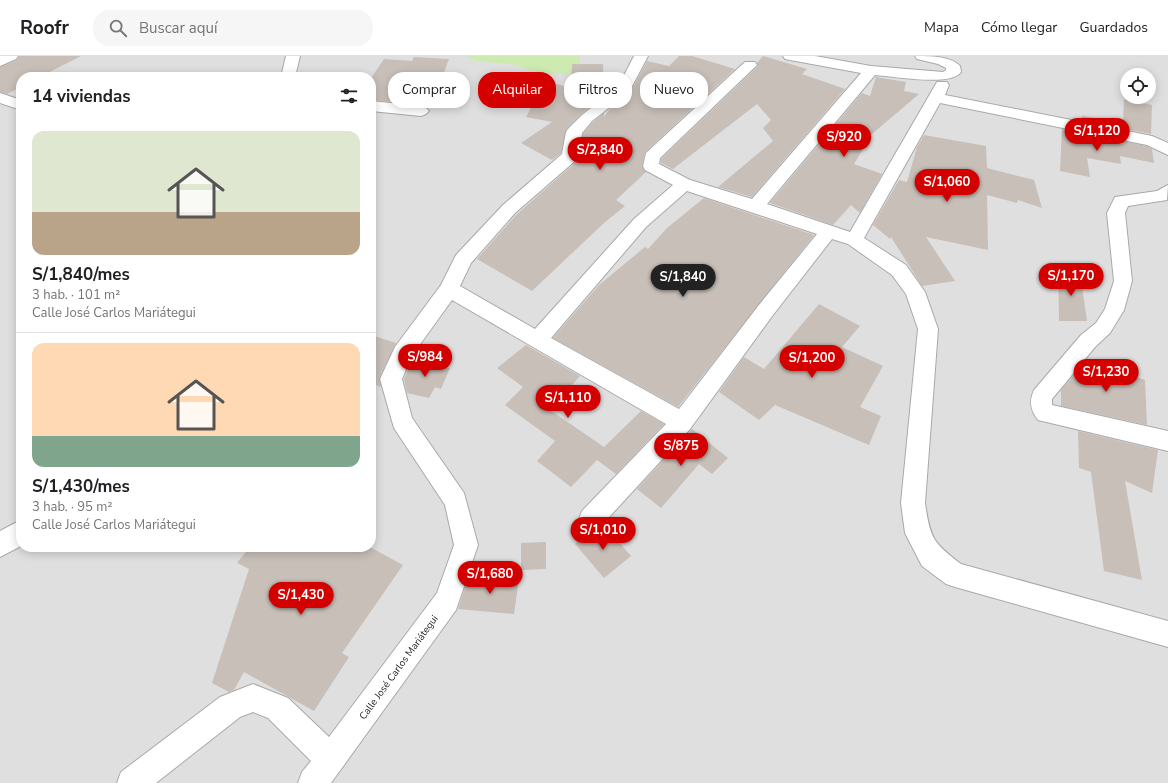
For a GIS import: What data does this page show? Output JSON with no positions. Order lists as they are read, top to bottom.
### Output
{
  "streets": {
    "street": ["Calle José Carlos Mariátegui"]
  },
  "page": {
    "header": "Roofr",
    "search": "Buscar aquí",
    "nav": ["Mapa", "Cómo llegar", "Guardados"],
    "chip": [
      "Comprar",
      "Alquilar",
      "Filtros",
      "Nuevo"
    ],
    "heading": "14 viviendas",
    "price": [
      "S/1,120",
      "S/920",
      "S/2,840",
      "S/1,060",
      "S/1,170",
      "S/1,840",
      "S/984",
      "S/1,200",
      "S/1,230",
      "S/1,110",
      "S/875",
      "S/1,010",
      "S/1,680",
      "S/1,430"
    ],
    "list": [
      {
        "name": "S/1,840/mes",
        "note": "3 hab. · 101 m² · Calle José Carlos Mariátegui"
      },
      {
        "name": "S/1,430/mes",
        "note": "3 hab. · 95 m² · Calle José Carlos Mariátegui"
      }
    ]
  }
}
